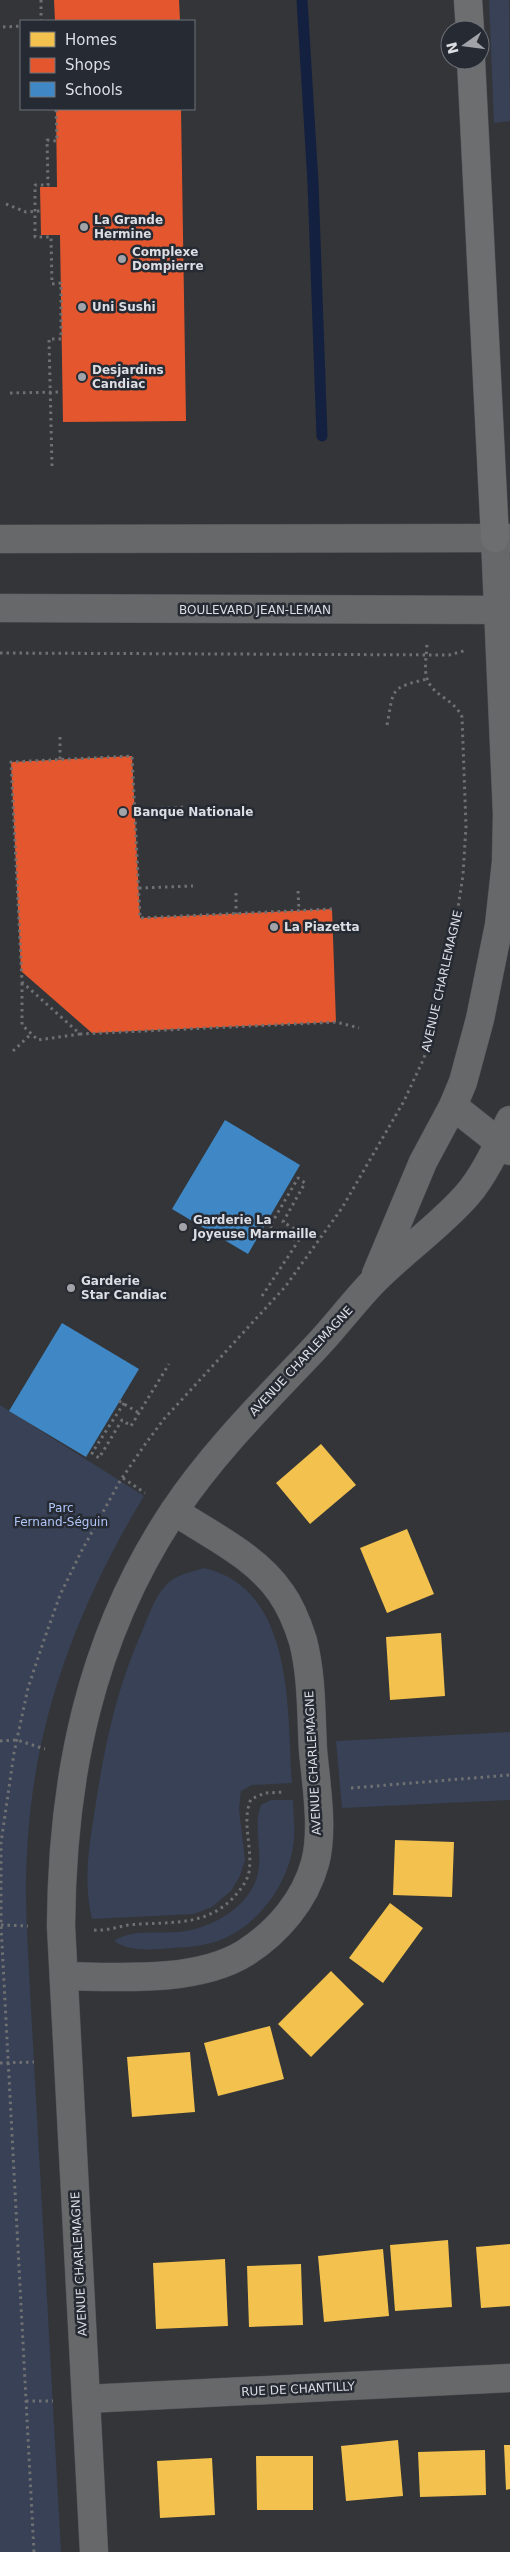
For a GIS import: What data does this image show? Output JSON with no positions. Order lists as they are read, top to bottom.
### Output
{
  "streets": {
    "street": ["BOULEVARD JEAN-LEMAN", "AVENUE CHARLEMAGNE", "RUE DE CHANTILLY"]
  },
  "crossings": [
    ["BOULEVARD JEAN-LEMAN", "AVENUE CHARLEMAGNE"],
    ["AVENUE CHARLEMAGNE", "RUE DE CHANTILLY"]
  ],
  "parks": ["Parc Fernand-Séguin"],
  "places": [
    "La Grande Hermine",
    "Complexe Dompierre",
    "Uni Sushi",
    "Desjardins Candiac",
    "Banque Nationale",
    "La Piazetta",
    "Garderie La Joyeuse Marmaille",
    "Garderie Star Candiac"
  ],
  "legend": ["Homes", "Shops", "Schools"],
  "north": "left"
}
